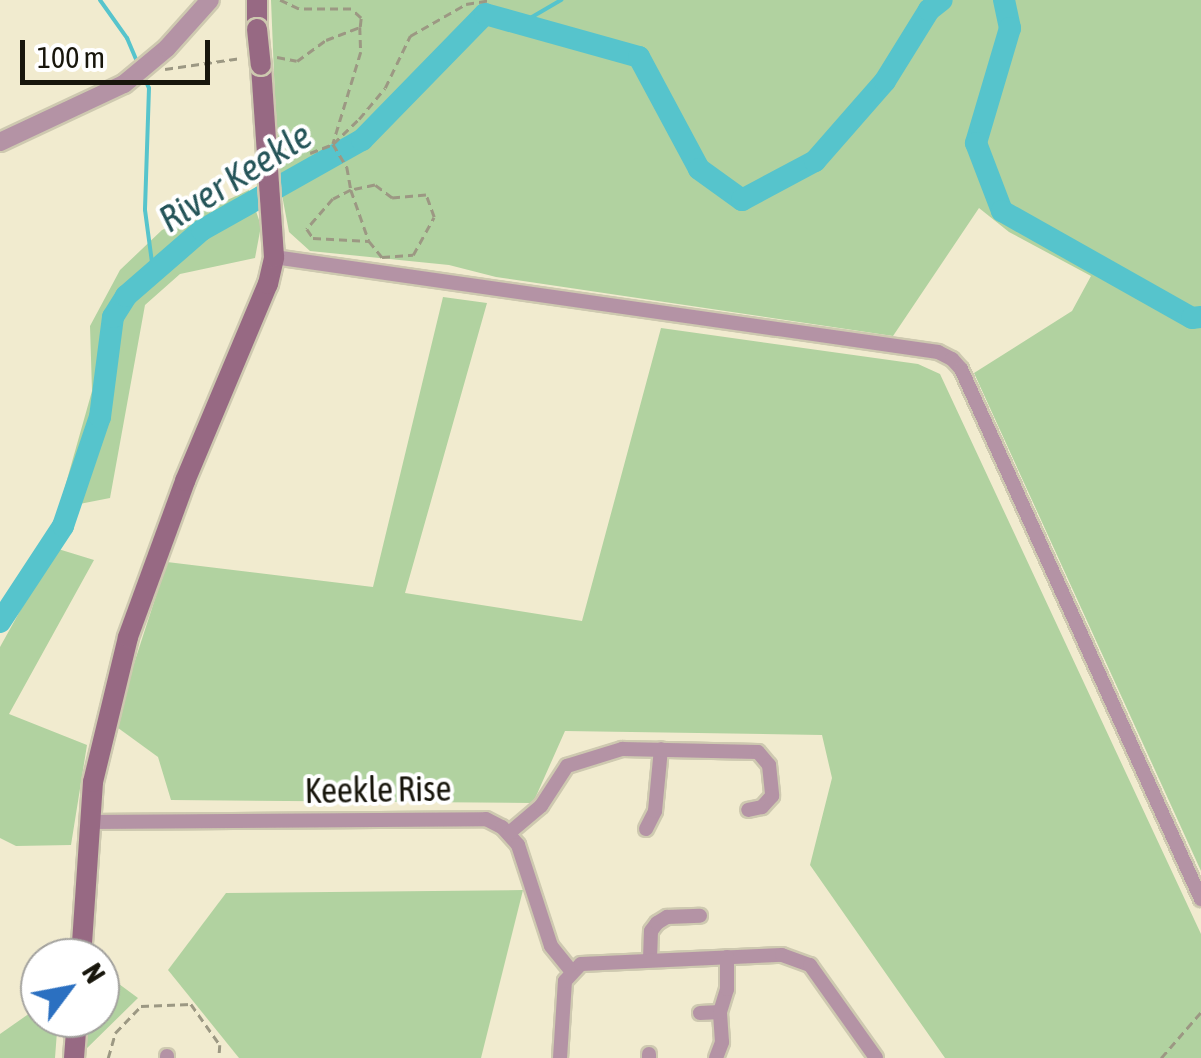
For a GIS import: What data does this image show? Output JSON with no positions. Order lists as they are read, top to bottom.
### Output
{
  "streets": {
    "street": ["Keekle Rise"]
  },
  "water": ["River Keekle"],
  "scale_bar": "100 m",
  "north": "top right"
}
